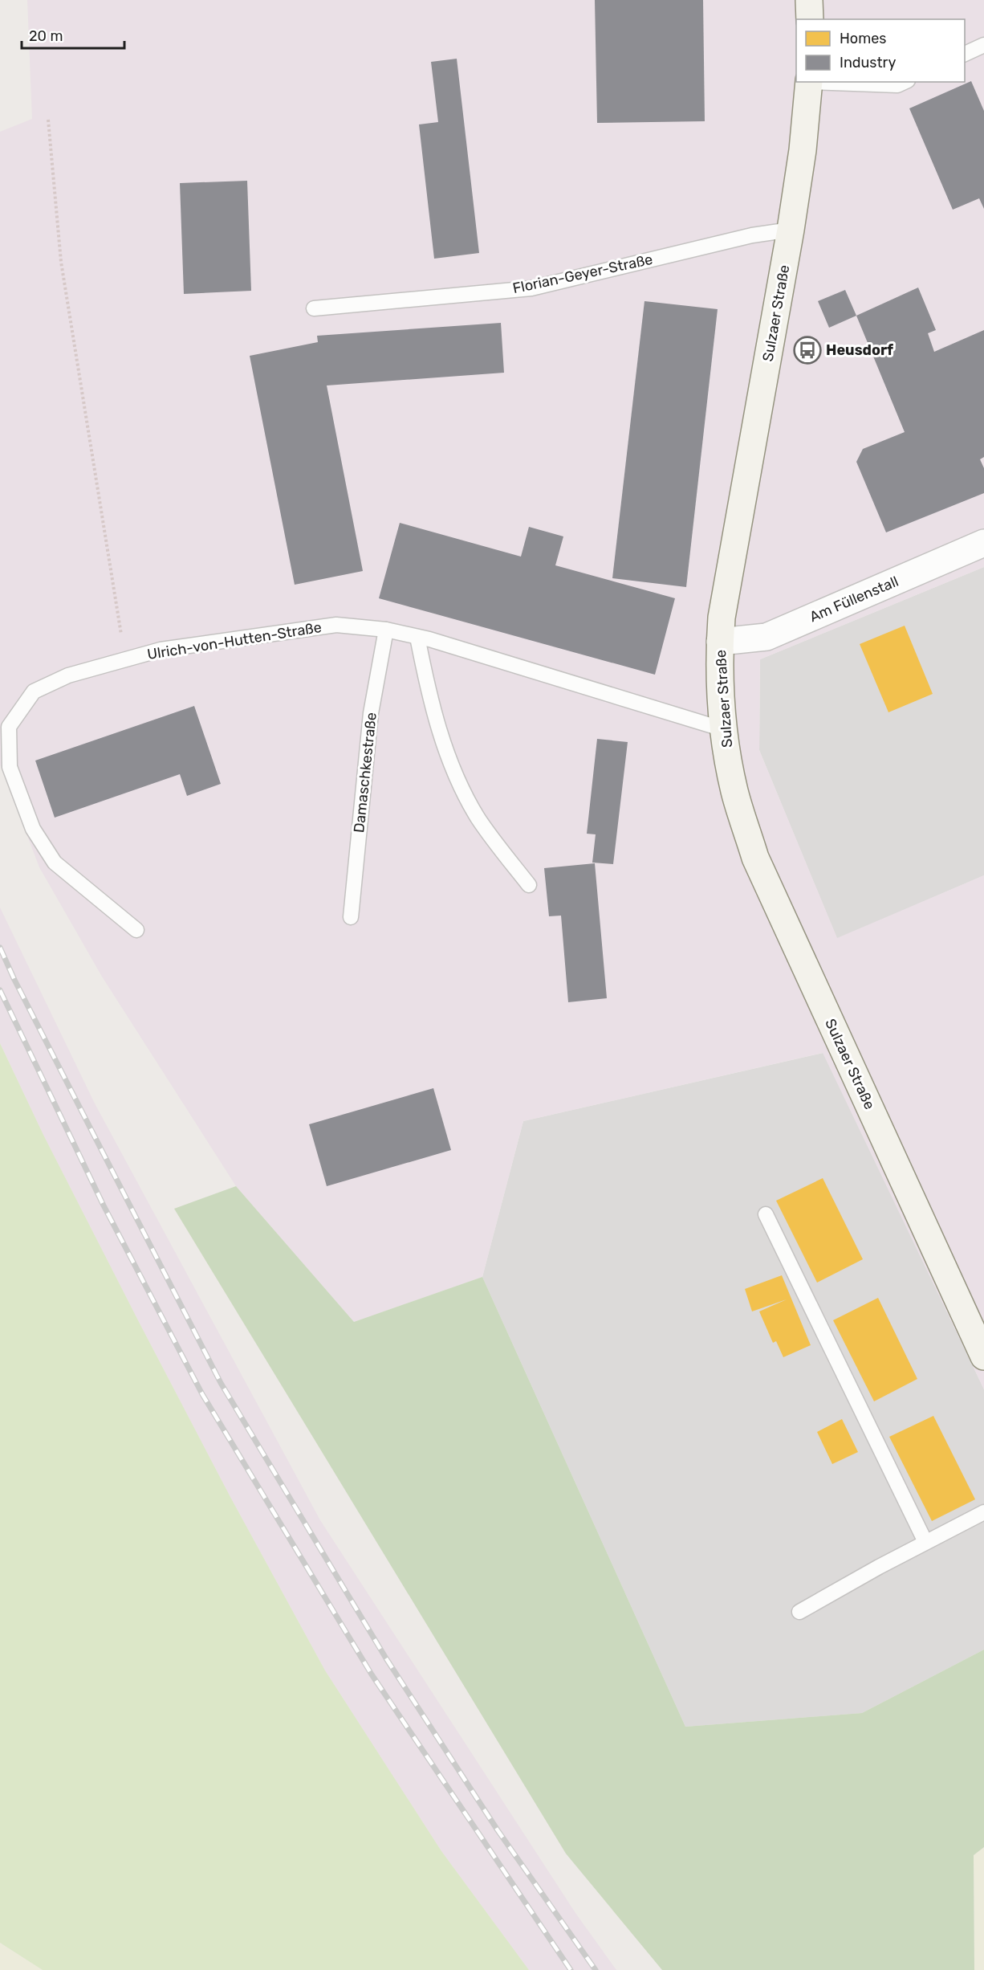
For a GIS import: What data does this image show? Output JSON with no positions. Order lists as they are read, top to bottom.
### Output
{
  "streets": {
    "main road": ["Sulzaer Straße"],
    "street": ["Am Füllenstall"],
    "lane": ["Florian-Geyer-Straße", "Ulrich-von-Hutten-Straße", "Damaschkestraße"]
  },
  "crossings": [
    ["Florian-Geyer-Straße", "Sulzaer Straße"],
    ["Sulzaer Straße", "Am Füllenstall"],
    ["Sulzaer Straße", "Ulrich-von-Hutten-Straße"],
    ["Ulrich-von-Hutten-Straße", "Damaschkestraße"]
  ],
  "places": {
    "bus stop": ["Heusdorf"]
  },
  "legend": ["Homes", "Industry"],
  "scale_bar": "20 m"
}
